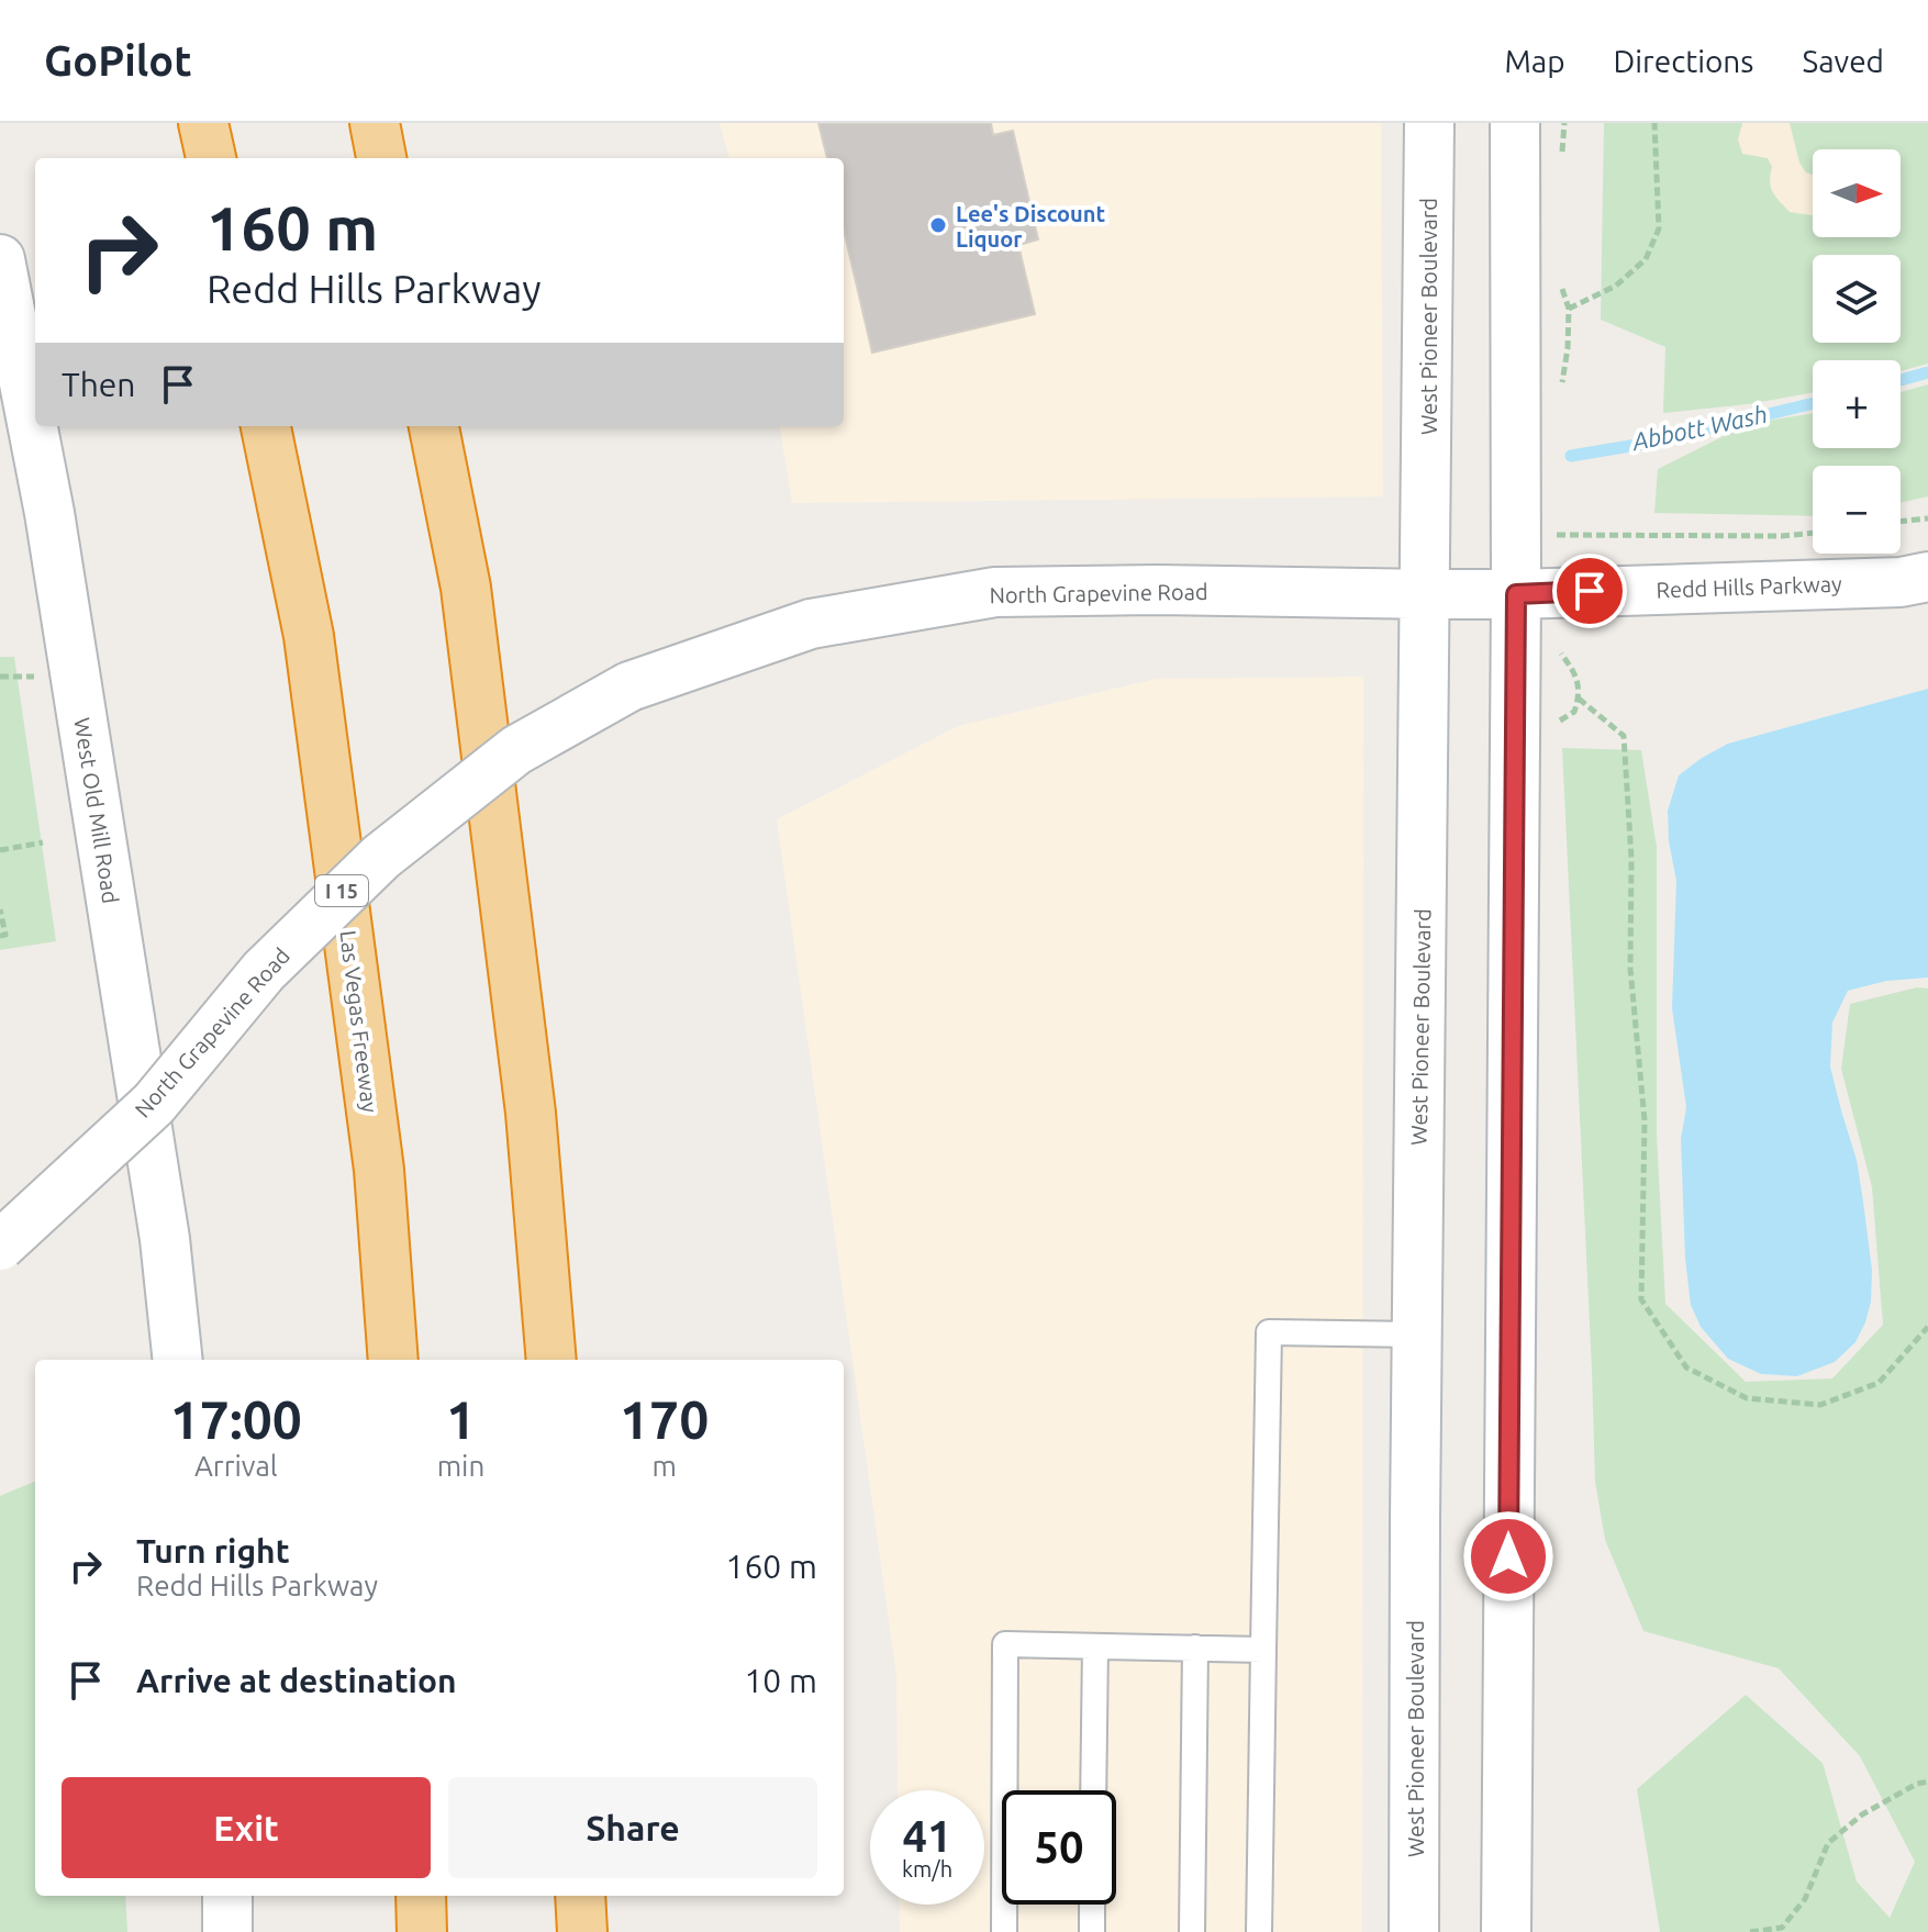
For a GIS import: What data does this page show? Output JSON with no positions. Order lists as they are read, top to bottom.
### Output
{
  "streets": {
    "highway": ["I 15", "Las Vegas Freeway"],
    "main road": [
      "West Pioneer Boulevard",
      "Redd Hills Parkway",
      "North Grapevine Road",
      "West Old Mill Road"
    ]
  },
  "crossings": [
    ["West Pioneer Boulevard", "Redd Hills Parkway"],
    ["West Pioneer Boulevard", "North Grapevine Road"],
    ["Redd Hills Parkway", "North Grapevine Road"]
  ],
  "water": ["Abbott Wash"],
  "places": ["Lee's Discount Liquor"],
  "north": "right",
  "page": {
    "header": "GoPilot",
    "nav": ["Map", "Directions", "Saved"],
    "map_buttons": ["+", "−"],
    "turn": ["160 m", "Redd Hills Parkway"],
    "then": "Then",
    "eta": [
      "17:00",
      "Arrival",
      "1",
      "min",
      "170",
      "m"
    ],
    "list": [
      {
        "name": "Turn right",
        "note": "Redd Hills Parkway",
        "value": "160 m"
      },
      {
        "name": "Arrive at destination",
        "value": "10 m"
      }
    ],
    "buttons": ["Exit", "Share"],
    "speed": "41 km/h",
    "limit": "50"
  }
}
